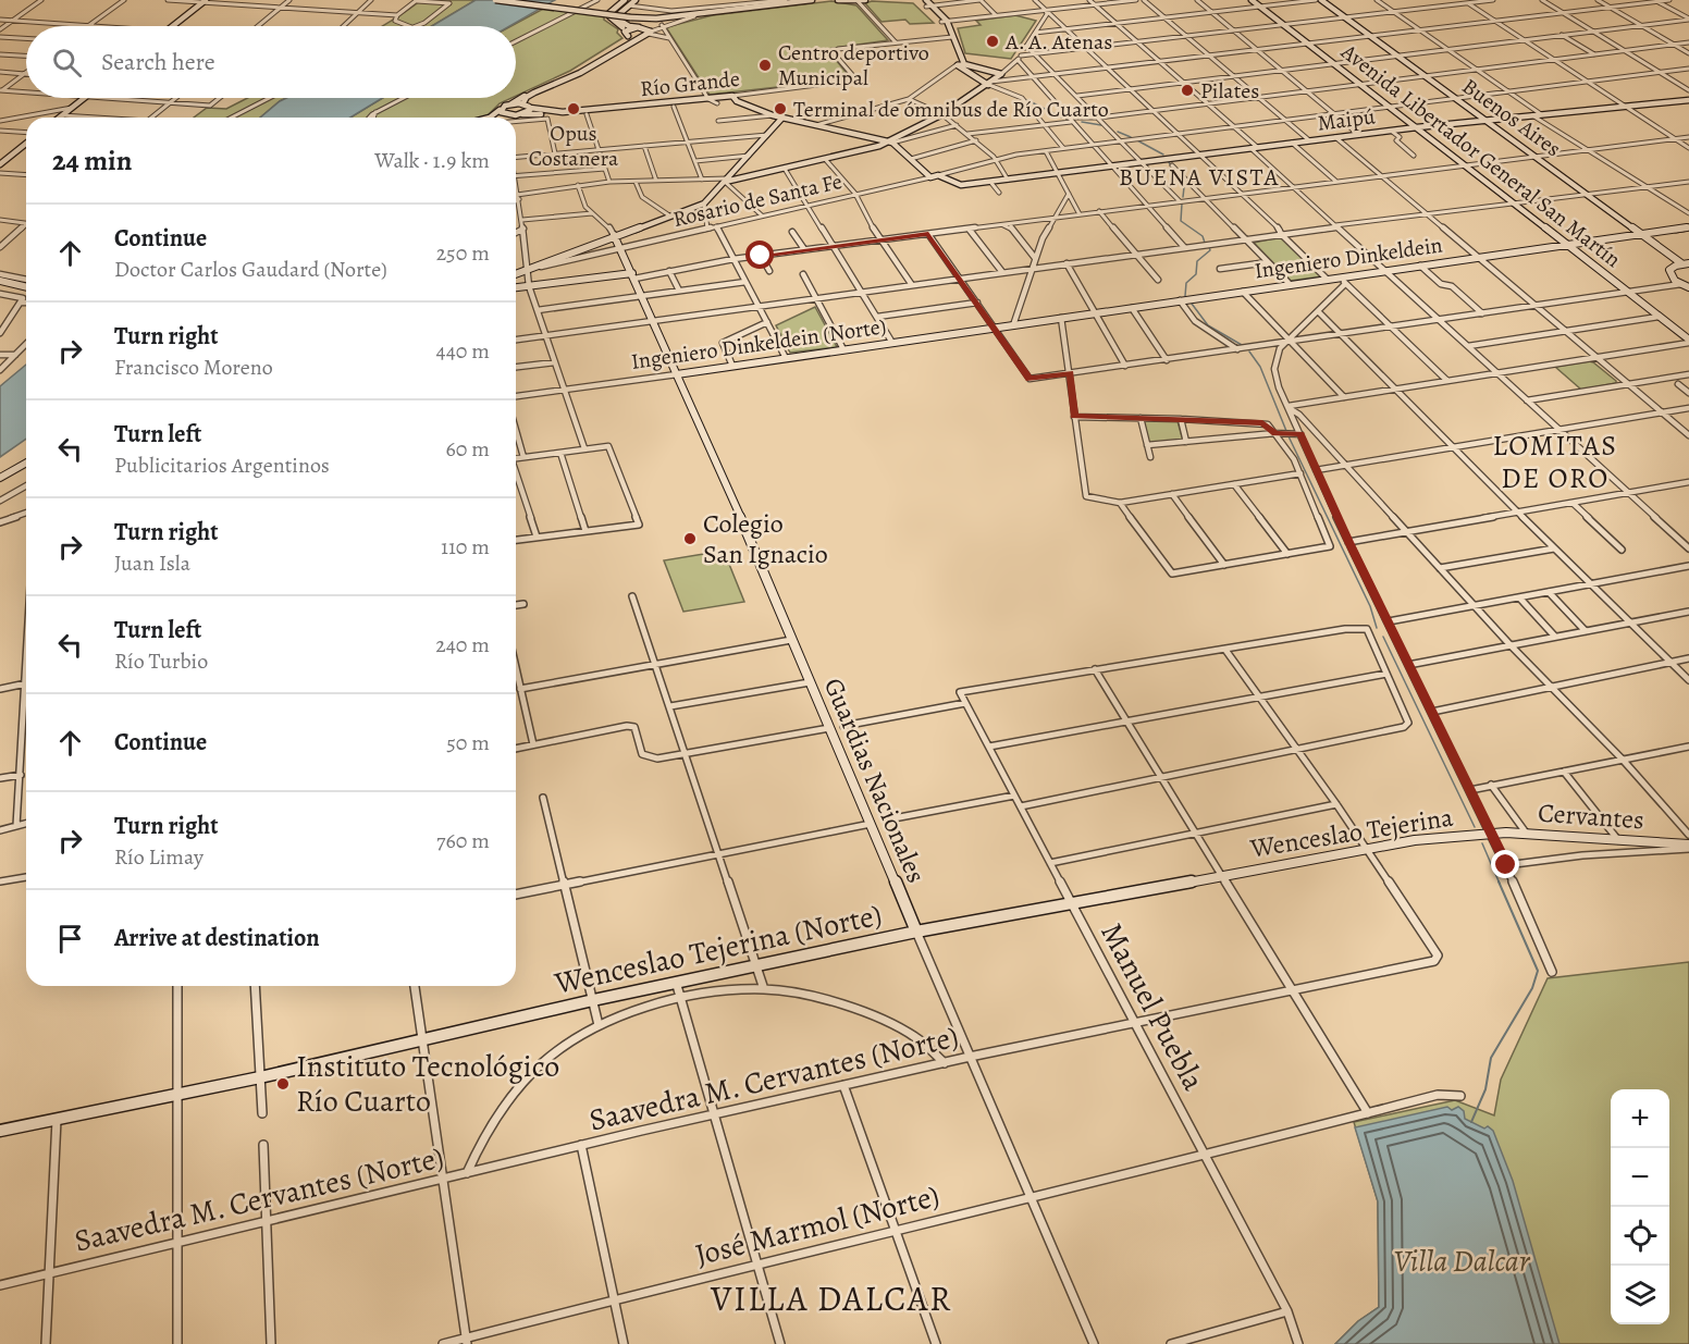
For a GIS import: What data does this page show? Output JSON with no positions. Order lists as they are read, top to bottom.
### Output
{
  "streets": {
    "main road": [
      "Río Grande",
      "Buenos Aires",
      "Maipú",
      "Avenida Libertador General San Martín",
      "Ingeniero Dinkeldein",
      "Ingeniero Dinkeldein (Norte)",
      "Guardias Nacionales",
      "Cervantes",
      "Wenceslao Tejerina",
      "Wenceslao Tejerina (Norte)"
    ],
    "street": [
      "Rosario de Santa Fe",
      "Manuel Puebla",
      "Saavedra M. Cervantes (Norte)",
      "José Marmol (Norte)"
    ]
  },
  "crossings": [
    ["Buenos Aires", "Maipú"],
    ["Buenos Aires", "Rosario de Santa Fe"],
    ["Buenos Aires", "Ingeniero Dinkeldein"],
    ["Maipú", "Avenida Libertador General San Martín"],
    ["Maipú", "Rosario de Santa Fe"],
    ["Avenida Libertador General San Martín", "Rosario de Santa Fe"],
    ["Avenida Libertador General San Martín", "Ingeniero Dinkeldein"],
    ["Rosario de Santa Fe", "Guardias Nacionales"],
    ["Ingeniero Dinkeldein", "Ingeniero Dinkeldein (Norte)"],
    ["Ingeniero Dinkeldein (Norte)", "Guardias Nacionales"],
    ["Guardias Nacionales", "Wenceslao Tejerina (Norte)"],
    ["Guardias Nacionales", "Saavedra M. Cervantes (Norte)"],
    ["Guardias Nacionales", "José Marmol (Norte)"],
    ["Cervantes", "Wenceslao Tejerina"],
    ["Wenceslao Tejerina", "Wenceslao Tejerina (Norte)"],
    ["Wenceslao Tejerina (Norte)", "Manuel Puebla"],
    ["Manuel Puebla", "Saavedra M. Cervantes (Norte)"],
    ["Manuel Puebla", "José Marmol (Norte)"]
  ],
  "districts": ["BUENA VISTA", "LOMITAS DE ORO", "VILLA DALCAR"],
  "parks": ["Villa Dalcar"],
  "places": [
    "A. A. Atenas",
    "Centro deportivo Municipal",
    "Pilates",
    "Opus Costanera",
    "Terminal de ómnibus de Río Cuarto",
    "Colegio San Ignacio",
    "Instituto Tecnológico Río Cuarto"
  ],
  "page": {
    "search": "Search here",
    "heading": ["24 min", "Walk · 1.9 km"],
    "list": [
      ["Continue", "Doctor Carlos Gaudard (Norte)", "250 m"],
      ["Turn right", "Francisco Moreno", "440 m"],
      ["Turn left", "Publicitarios Argentinos", "60 m"],
      ["Turn right", "Juan Isla", "110 m"],
      ["Turn left", "Río Turbio", "240 m"],
      ["Continue", "50 m"],
      ["Turn right", "Río Limay", "760 m"],
      "Arrive at destination"
    ],
    "map_buttons": ["+", "−"]
  }
}
